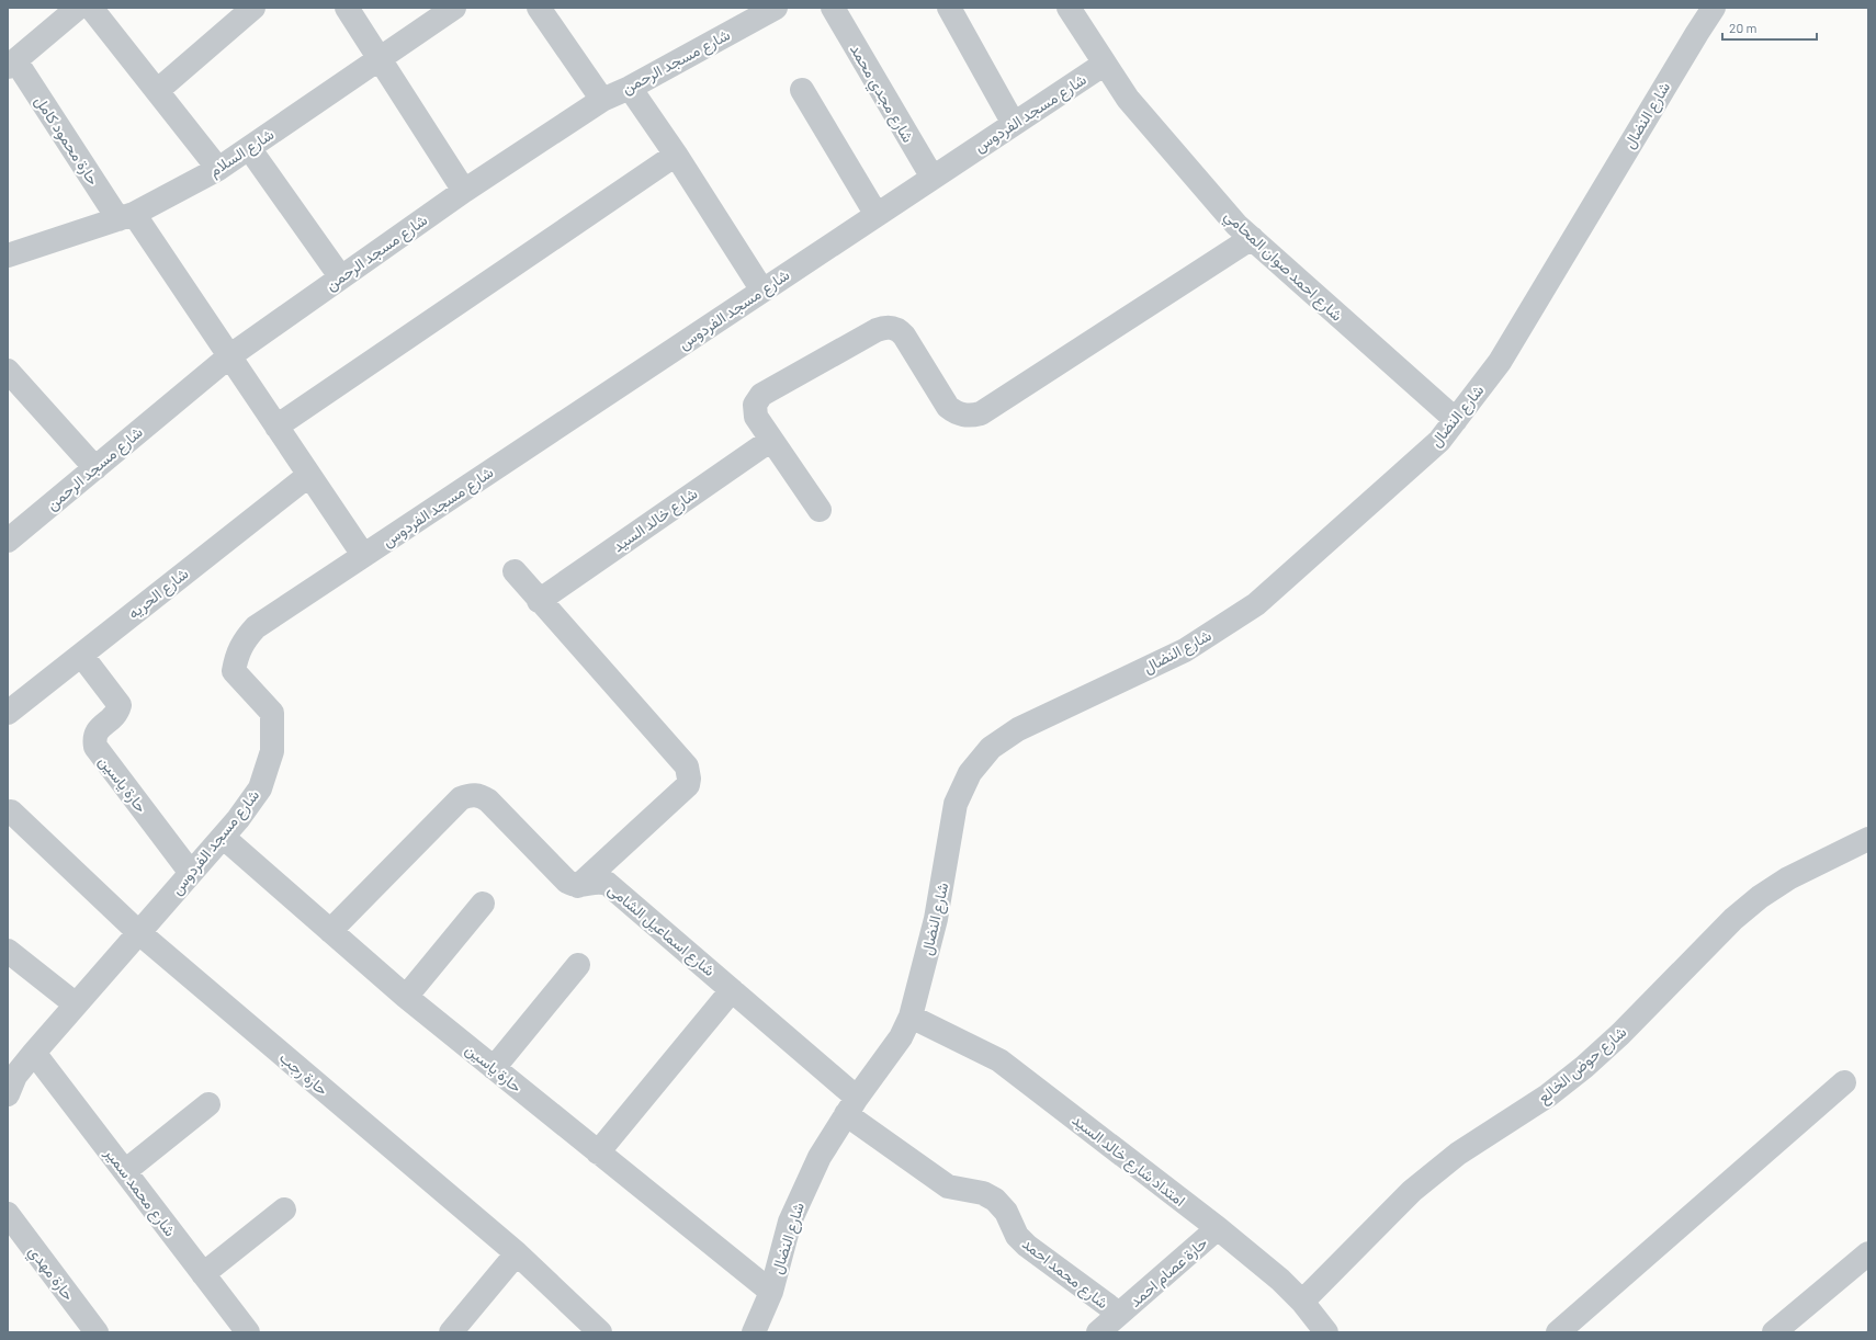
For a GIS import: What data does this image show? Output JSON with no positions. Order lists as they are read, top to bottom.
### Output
{
  "streets": {
    "street": [
      "شارع مسجد الرحمن",
      "شارع مجدي محمد",
      "شارع مسجد الفردوس",
      "شارع النضال",
      "حارة محمود كامل",
      "شارع السلام",
      "شارع احمد صوان المحامي",
      "شارع خالد السيد",
      "شارع الحريه",
      "حارة ياسين",
      "شارع اسماعيل الشامى",
      "شارع حوض الخالع",
      "حارة رجب",
      "امتداد شارع خالد السيد",
      "شارع محمد سمير",
      "حارة عصام احمد",
      "حارة مهدي",
      "شارع محمد احمد"
    ]
  },
  "crossings": [
    ["شارع مسجد الرحمن", "حارة محمود كامل"],
    ["شارع مجدي محمد", "شارع مسجد الفردوس"],
    ["شارع مسجد الفردوس", "حارة محمود كامل"],
    ["شارع مسجد الفردوس", "شارع احمد صوان المحامي"],
    ["شارع مسجد الفردوس", "حارة ياسين"],
    ["شارع مسجد الفردوس", "حارة رجب"],
    ["شارع مسجد الفردوس", "شارع محمد سمير"],
    ["شارع النضال", "شارع احمد صوان المحامي"],
    ["شارع النضال", "حارة ياسين"],
    ["شارع النضال", "شارع اسماعيل الشامى"],
    ["شارع النضال", "امتداد شارع خالد السيد"],
    ["شارع النضال", "شارع محمد احمد"],
    ["حارة محمود كامل", "شارع السلام"],
    ["حارة محمود كامل", "شارع الحريه"],
    ["شارع الحريه", "حارة ياسين"],
    ["شارع اسماعيل الشامى", "شارع محمد احمد"],
    ["شارع حوض الخالع", "امتداد شارع خالد السيد"],
    ["امتداد شارع خالد السيد", "حارة عصام احمد"],
    ["حارة عصام احمد", "شارع محمد احمد"]
  ],
  "scale_bar": "20 m"
}
